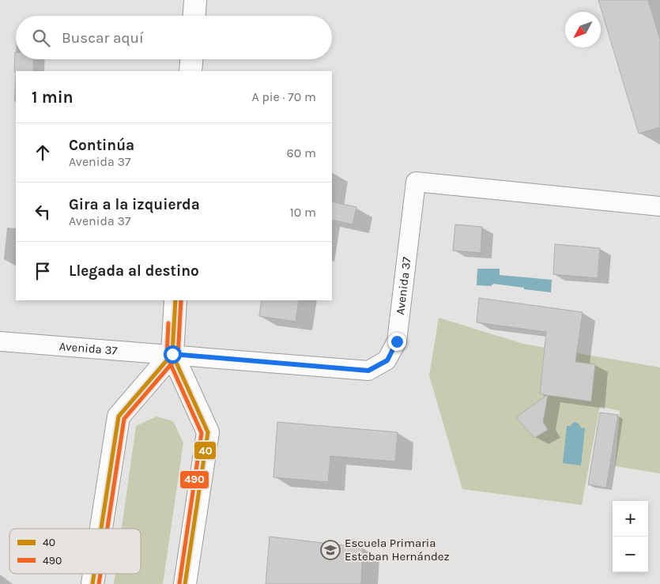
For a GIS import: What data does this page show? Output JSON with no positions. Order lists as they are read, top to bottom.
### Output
{
  "streets": {
    "street": ["Avenida 37"]
  },
  "places": {
    "school or university": ["Escuela Primaria Esteban Hernández"]
  },
  "lines": ["transit line 40", "transit line 490"],
  "legend": ["40", "490"],
  "north": "bottom left",
  "page": {
    "search": "Buscar aquí",
    "heading": ["1 min", "A pie · 70 m"],
    "list": [
      ["Continúa", "Avenida 37", "60 m"],
      ["Gira a la izquierda", "Avenida 37", "10 m"],
      "Llegada al destino"
    ],
    "map_buttons": ["+", "−"]
  }
}
